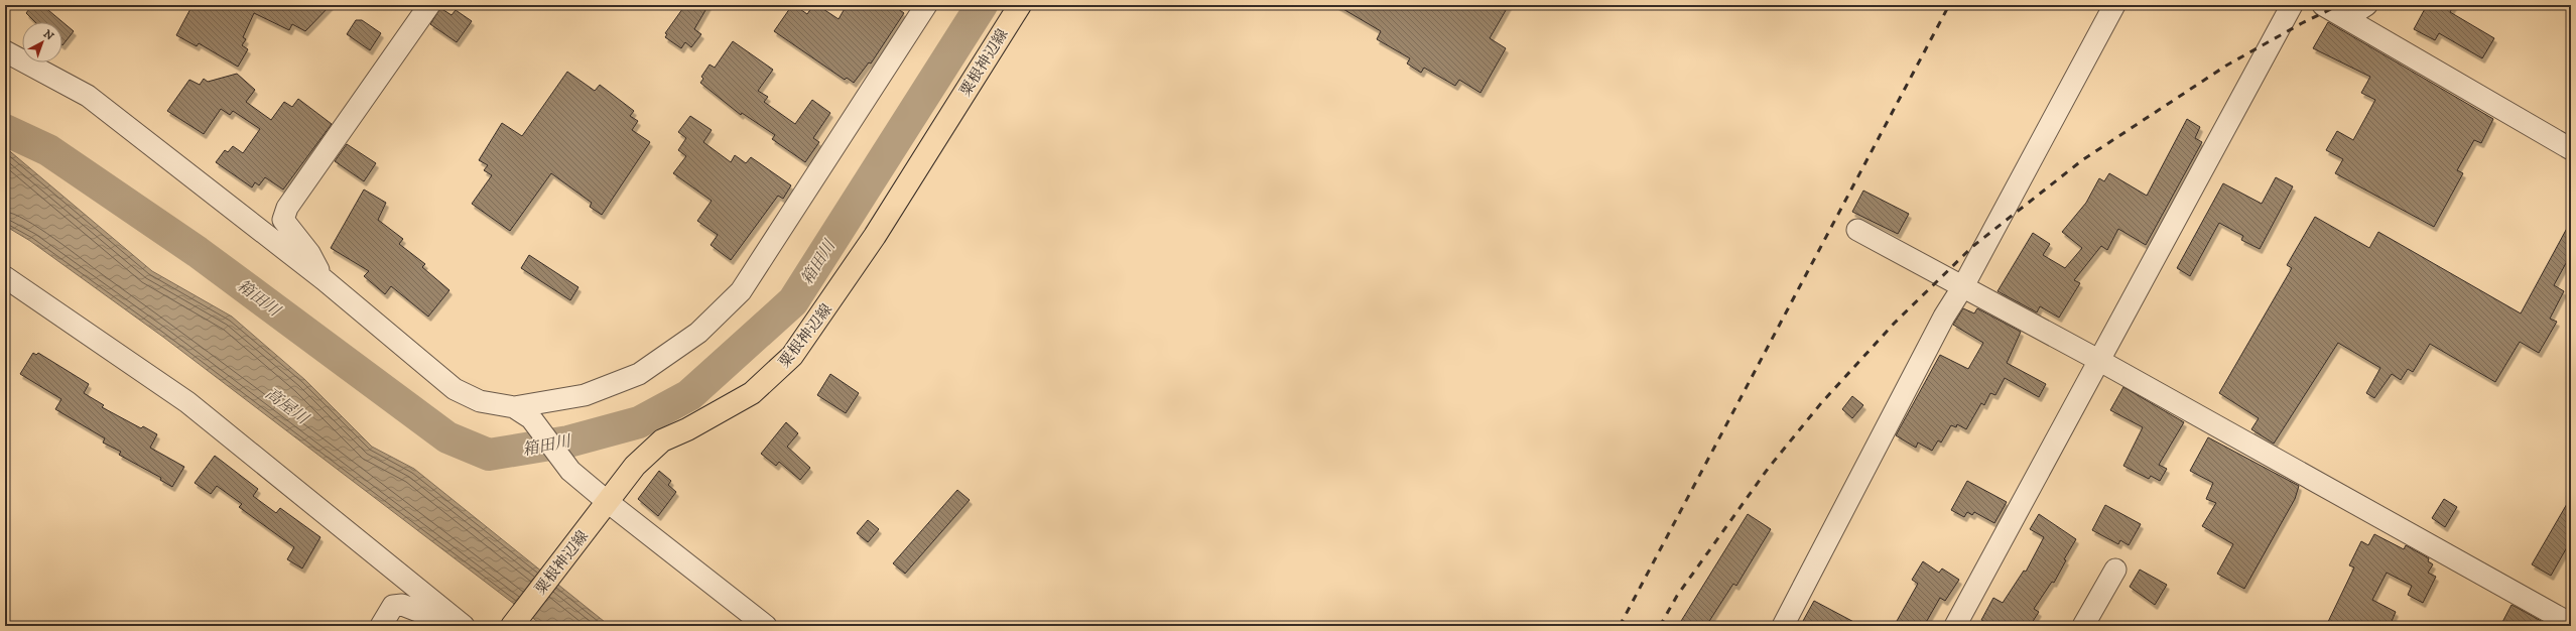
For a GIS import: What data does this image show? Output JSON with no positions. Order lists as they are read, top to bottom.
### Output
{
  "streets": {
    "main road": ["粟根神辺線"]
  },
  "water": ["箱田川", "高屋川"],
  "north": "top right"
}
